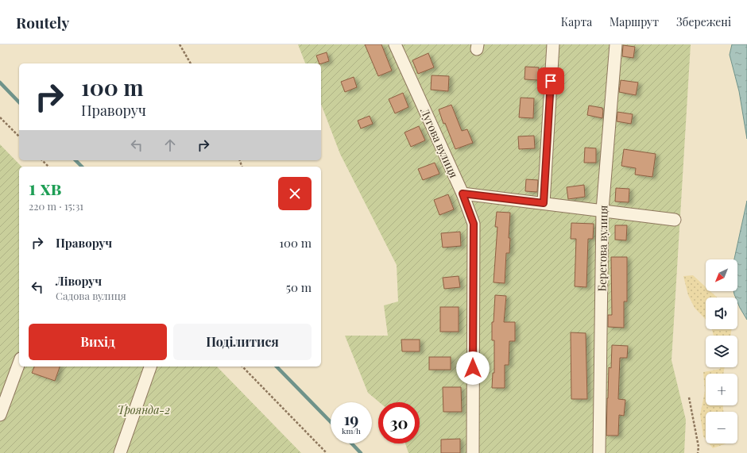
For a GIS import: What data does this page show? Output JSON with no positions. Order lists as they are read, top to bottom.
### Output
{
  "streets": {
    "street": ["Лугова вулиця", "Берегова вулиця"]
  },
  "parks": ["Троянда-2"],
  "north": "bottom left",
  "page": {
    "header": "Routely",
    "nav": ["Карта", "Маршрут", "Збережені"],
    "turn": ["100 m", "Праворуч"],
    "heading": ["1 хв", "220 m · 15:31"],
    "list": [
      {
        "name": "Праворуч",
        "value": "100 m"
      },
      {
        "name": "Ліворуч",
        "note": "Садова вулиця",
        "value": "50 m"
      }
    ],
    "map_buttons": ["+", "−"],
    "buttons": ["Вихід", "Поділитися"],
    "speed": "19 km/h",
    "limit": "30"
  }
}
